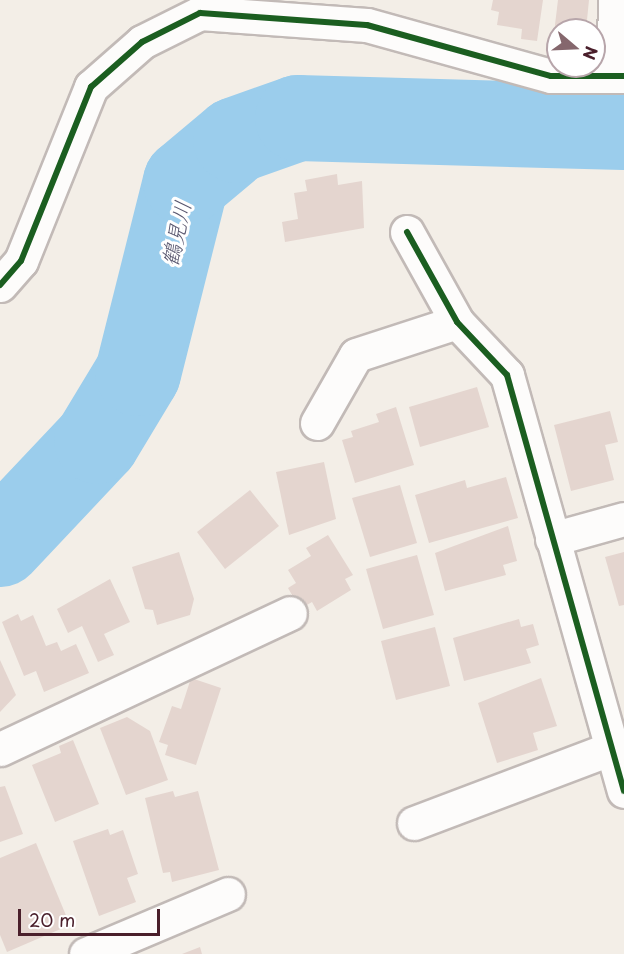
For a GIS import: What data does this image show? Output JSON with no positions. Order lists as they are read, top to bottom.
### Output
{
  "water": ["鶴見川"],
  "scale_bar": "20 m",
  "north": "right"
}
